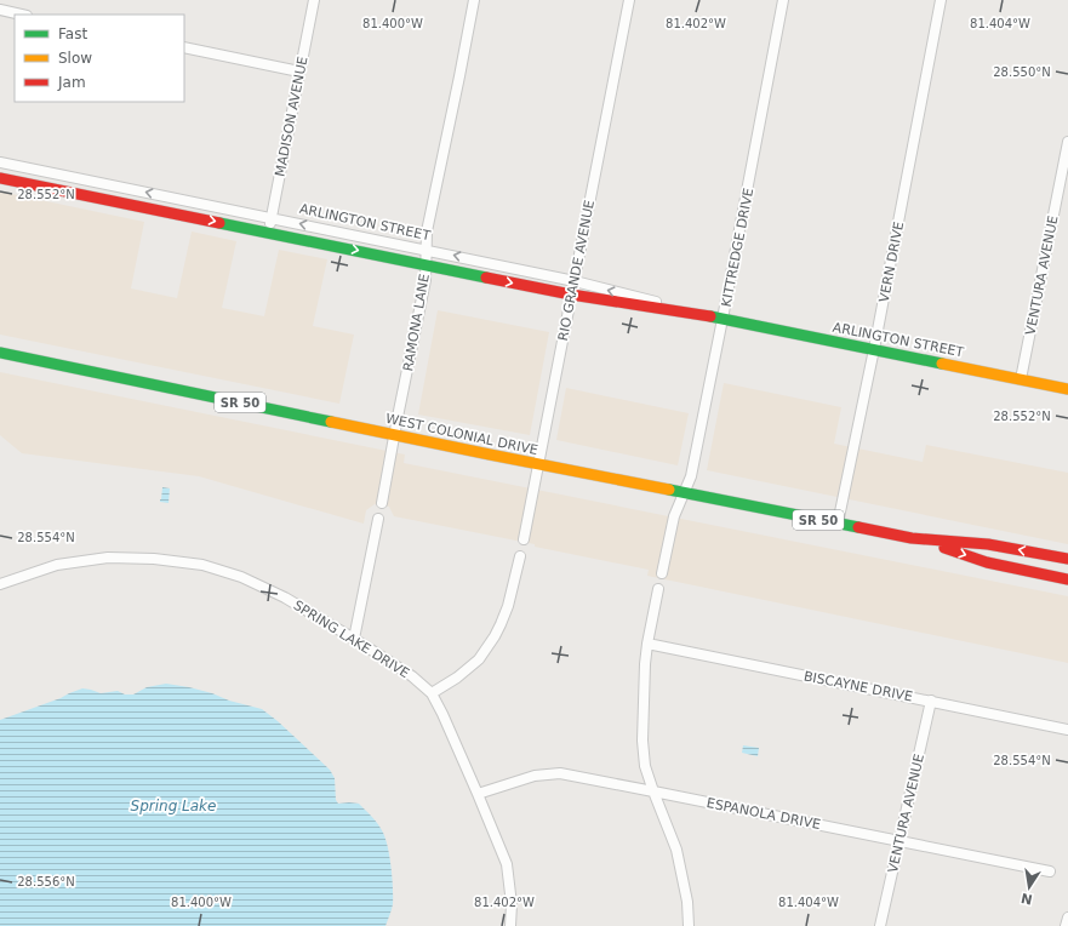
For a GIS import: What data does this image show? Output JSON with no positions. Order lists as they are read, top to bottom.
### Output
{
  "streets": {
    "main road": ["ARLINGTON STREET", "SR 50", "WEST COLONIAL DRIVE"],
    "street": [
      "MADISON AVENUE",
      "KITTREDGE DRIVE",
      "VERN DRIVE",
      "RIO GRANDE AVENUE",
      "VENTURA AVENUE",
      "RAMONA LANE",
      "SPRING LAKE DRIVE",
      "BISCAYNE DRIVE",
      "ESPANOLA DRIVE"
    ]
  },
  "crossings": [
    ["MADISON AVENUE", "ARLINGTON STREET"],
    ["ARLINGTON STREET", "KITTREDGE DRIVE"],
    ["ARLINGTON STREET", "VERN DRIVE"],
    ["ARLINGTON STREET", "RIO GRANDE AVENUE"],
    ["ARLINGTON STREET", "VENTURA AVENUE"],
    ["ARLINGTON STREET", "RAMONA LANE"],
    ["KITTREDGE DRIVE", "WEST COLONIAL DRIVE"],
    ["VERN DRIVE", "WEST COLONIAL DRIVE"],
    ["RIO GRANDE AVENUE", "WEST COLONIAL DRIVE"],
    ["VENTURA AVENUE", "BISCAYNE DRIVE"],
    ["VENTURA AVENUE", "ESPANOLA DRIVE"],
    ["RAMONA LANE", "WEST COLONIAL DRIVE"],
    ["SPRING LAKE DRIVE", "ESPANOLA DRIVE"]
  ],
  "water": ["Spring Lake"],
  "legend": ["Fast", "Slow", "Jam"],
  "north": "bottom",
  "coordinates": [
    "81.400°W",
    "81.402°W",
    "81.404°W",
    "28.550°N",
    "28.552°N",
    "28.554°N",
    "28.556°N"
  ]
}
